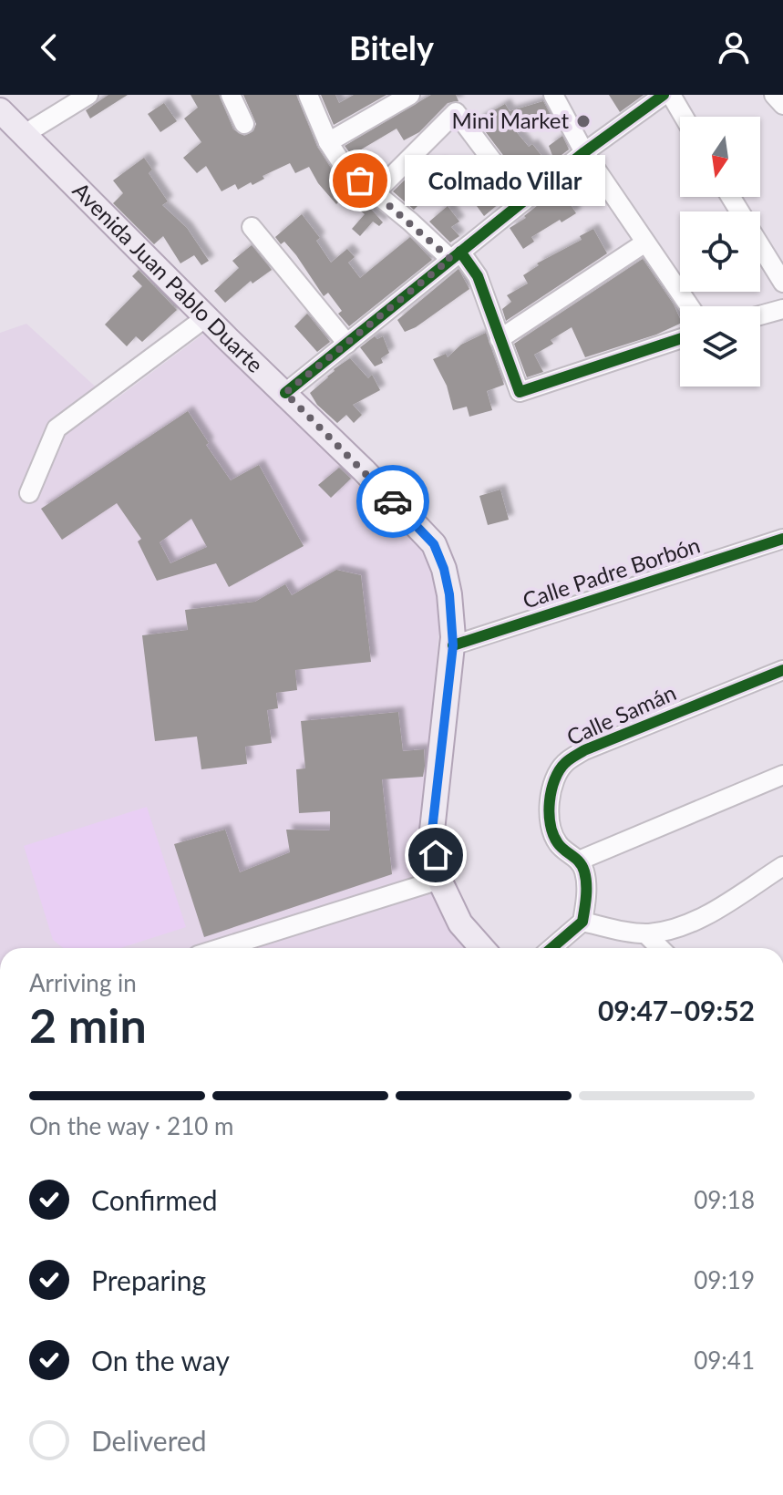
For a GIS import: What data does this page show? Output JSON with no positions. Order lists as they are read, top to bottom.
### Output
{
  "streets": {
    "main road": ["Avenida Juan Pablo Duarte"],
    "street": ["Calle Padre Borbón", "Calle Samán"]
  },
  "crossings": [
    ["Avenida Juan Pablo Duarte", "Calle Padre Borbón"]
  ],
  "places": ["Mini Market", "Colmado Villar"],
  "north": "bottom",
  "page": {
    "header": "Bitely",
    "bubble": "Colmado Villar",
    "heading": ["2 min", "Arriving in", "09:47–09:52"],
    "bar": "On the way · 210 m",
    "list": [
      ["Confirmed", "09:18"],
      ["Preparing", "09:19"],
      ["On the way", "09:41"],
      "Delivered"
    ]
  }
}
